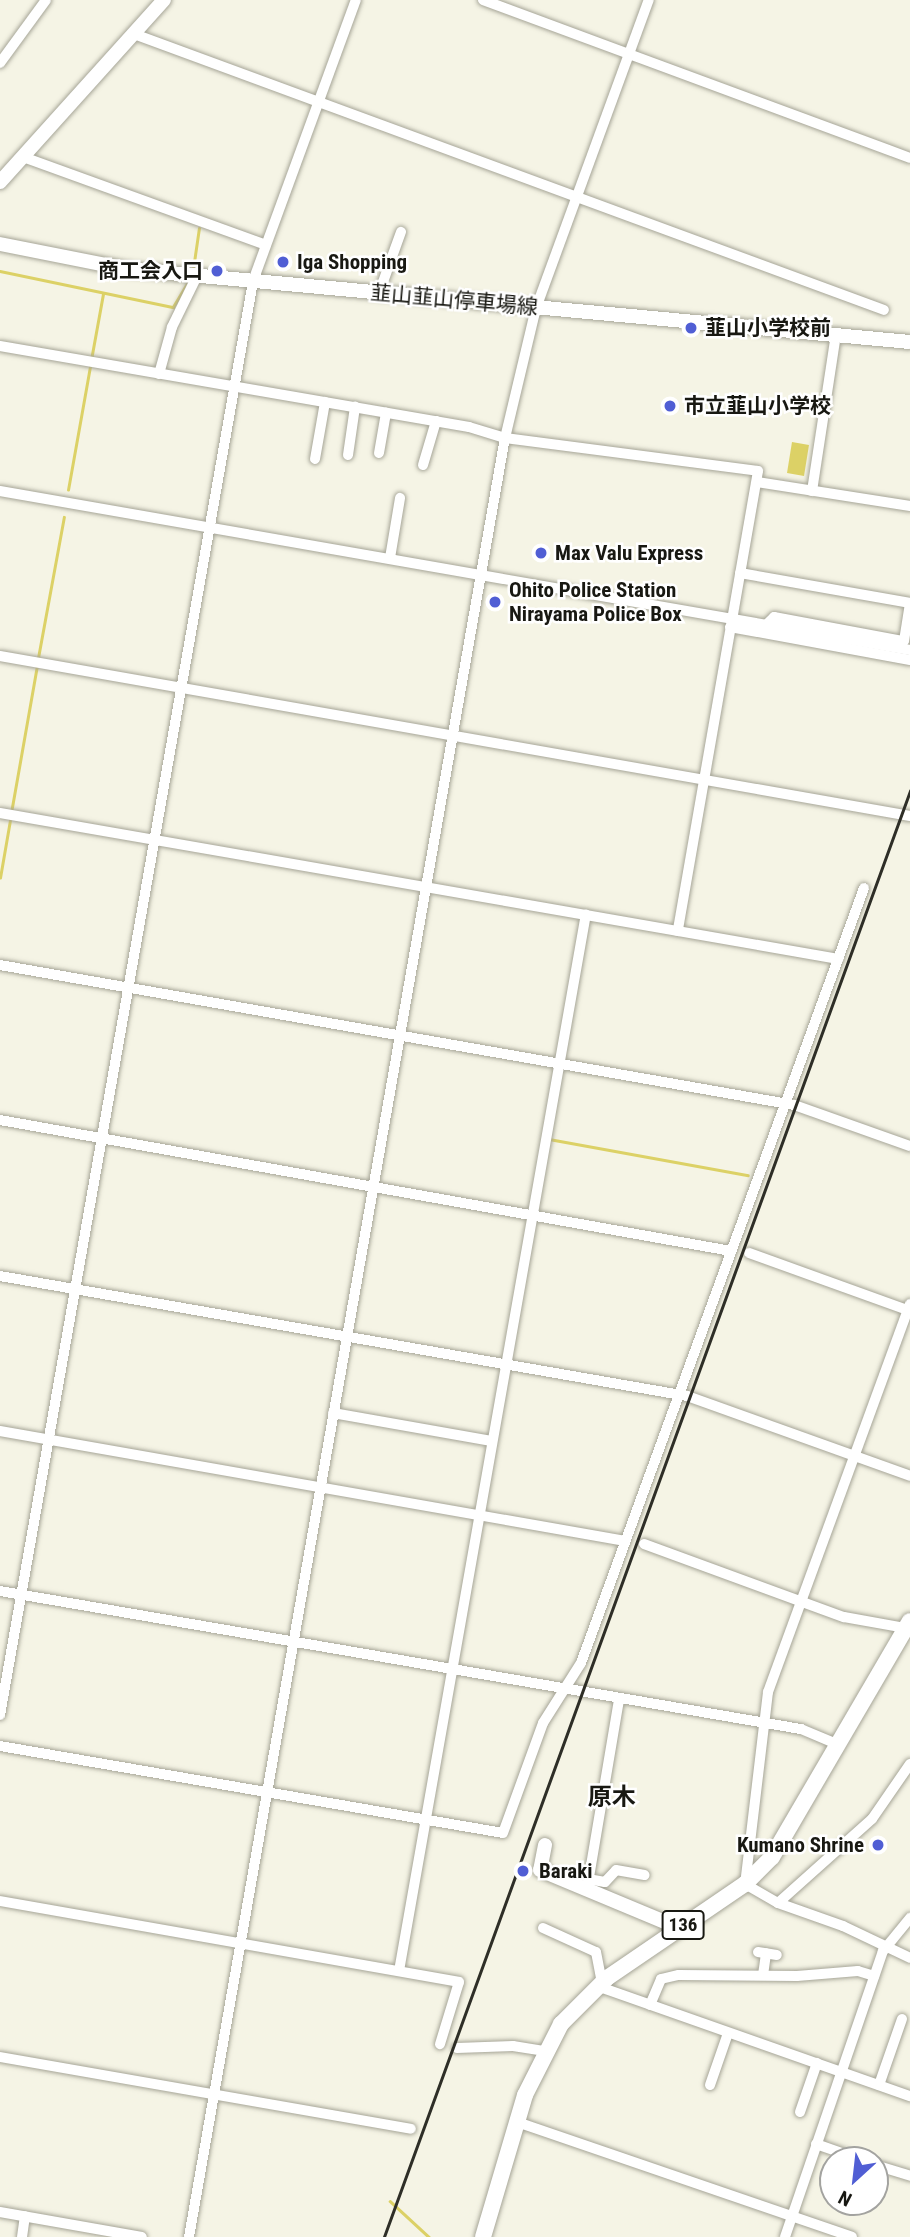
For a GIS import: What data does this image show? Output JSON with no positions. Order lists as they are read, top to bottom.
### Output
{
  "streets": {
    "highway": ["136"],
    "main road": ["韮山韮山停車場線"]
  },
  "districts": ["原木"],
  "places": [
    "Iga Shopping",
    "商工会入口",
    "韮山小学校前",
    "市立韮山小学校",
    "Max Valu Express",
    "Ohito Police Station Nirayama Police Box",
    "Kumano Shrine",
    "Baraki"
  ],
  "north": "bottom left"
}
